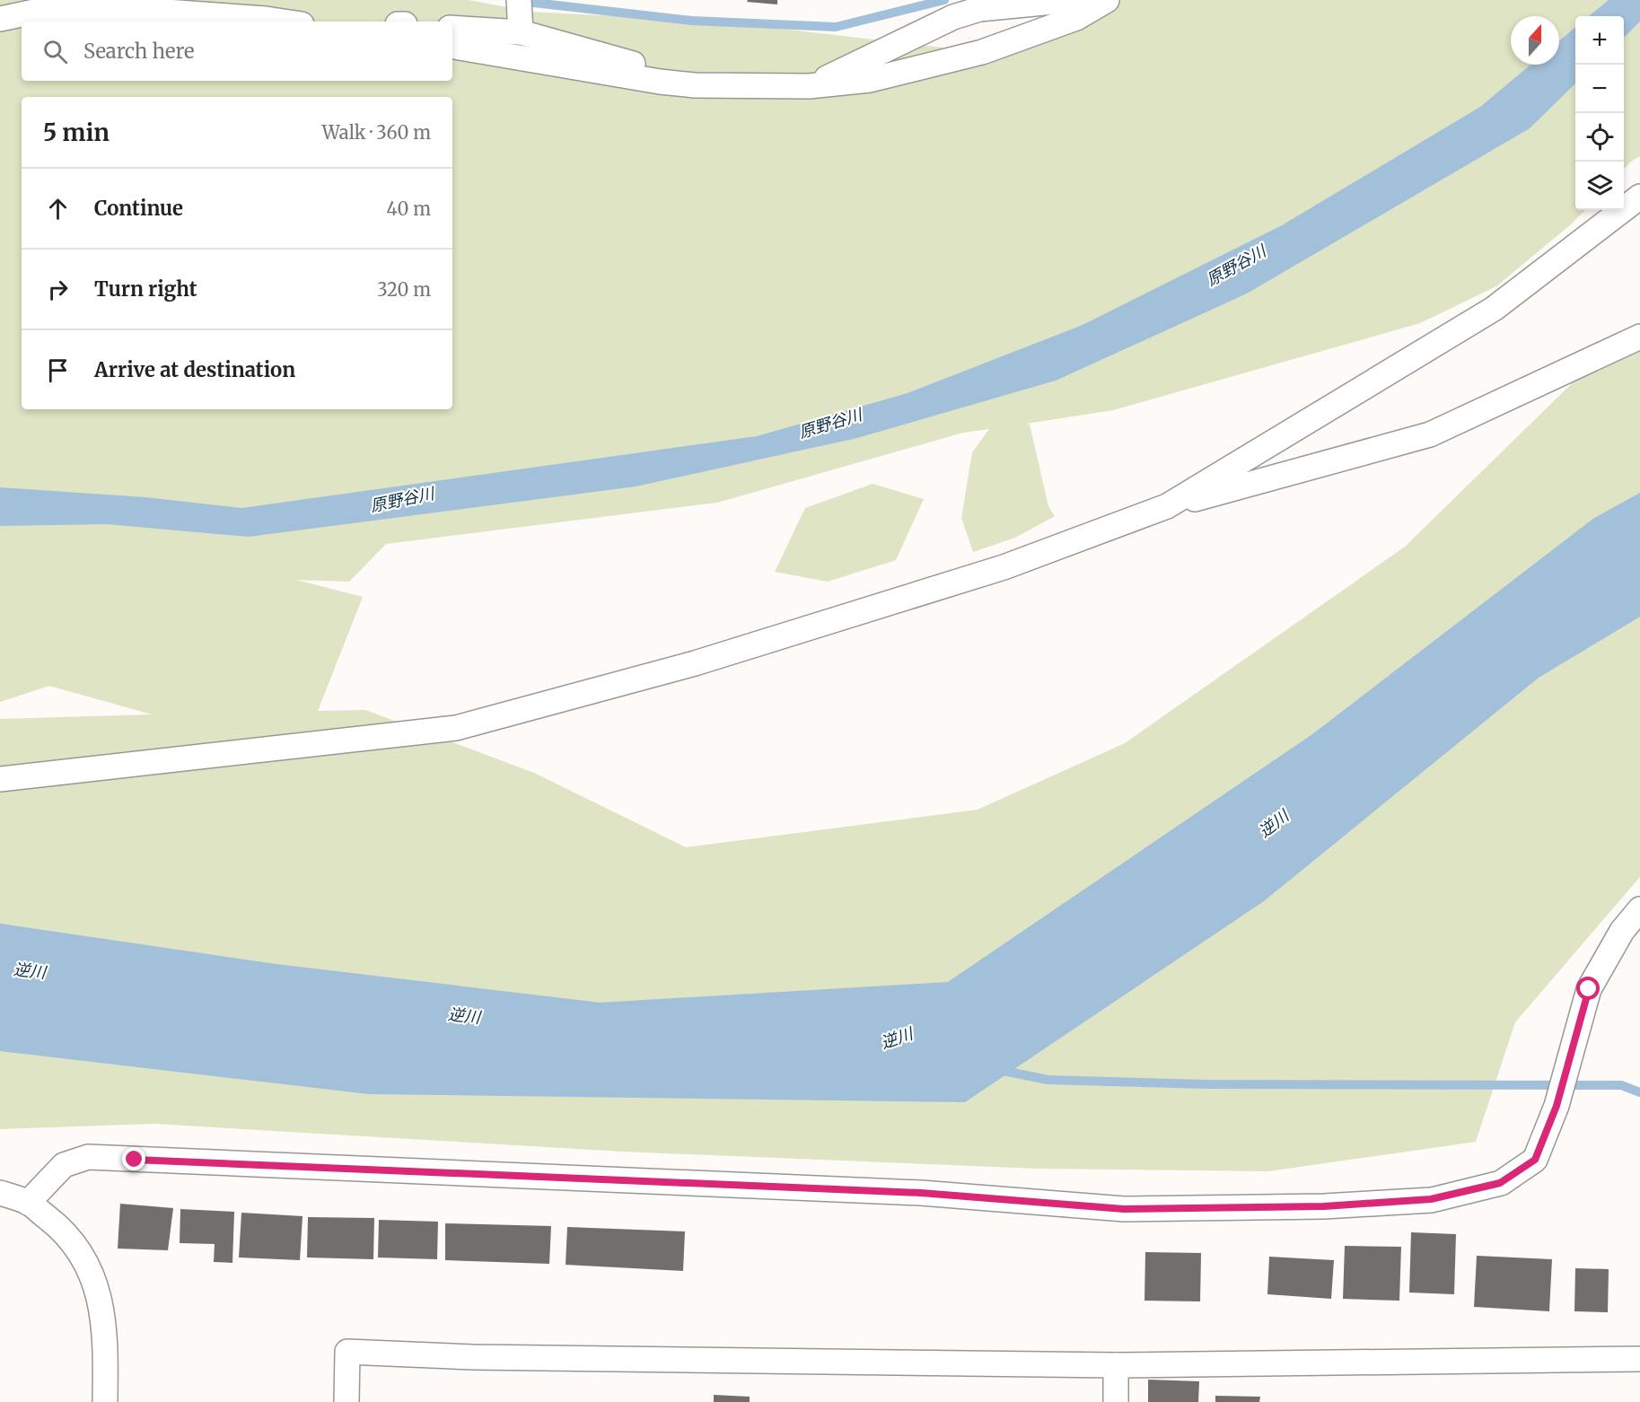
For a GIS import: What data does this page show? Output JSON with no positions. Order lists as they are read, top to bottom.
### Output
{
  "water": ["原野谷川", "逆川"],
  "north": "top",
  "page": {
    "map_buttons": ["+", "−"],
    "search": "Search here",
    "heading": ["5 min", "Walk · 360 m"],
    "list": [
      ["Continue", "40 m"],
      ["Turn right", "320 m"],
      "Arrive at destination"
    ]
  }
}
